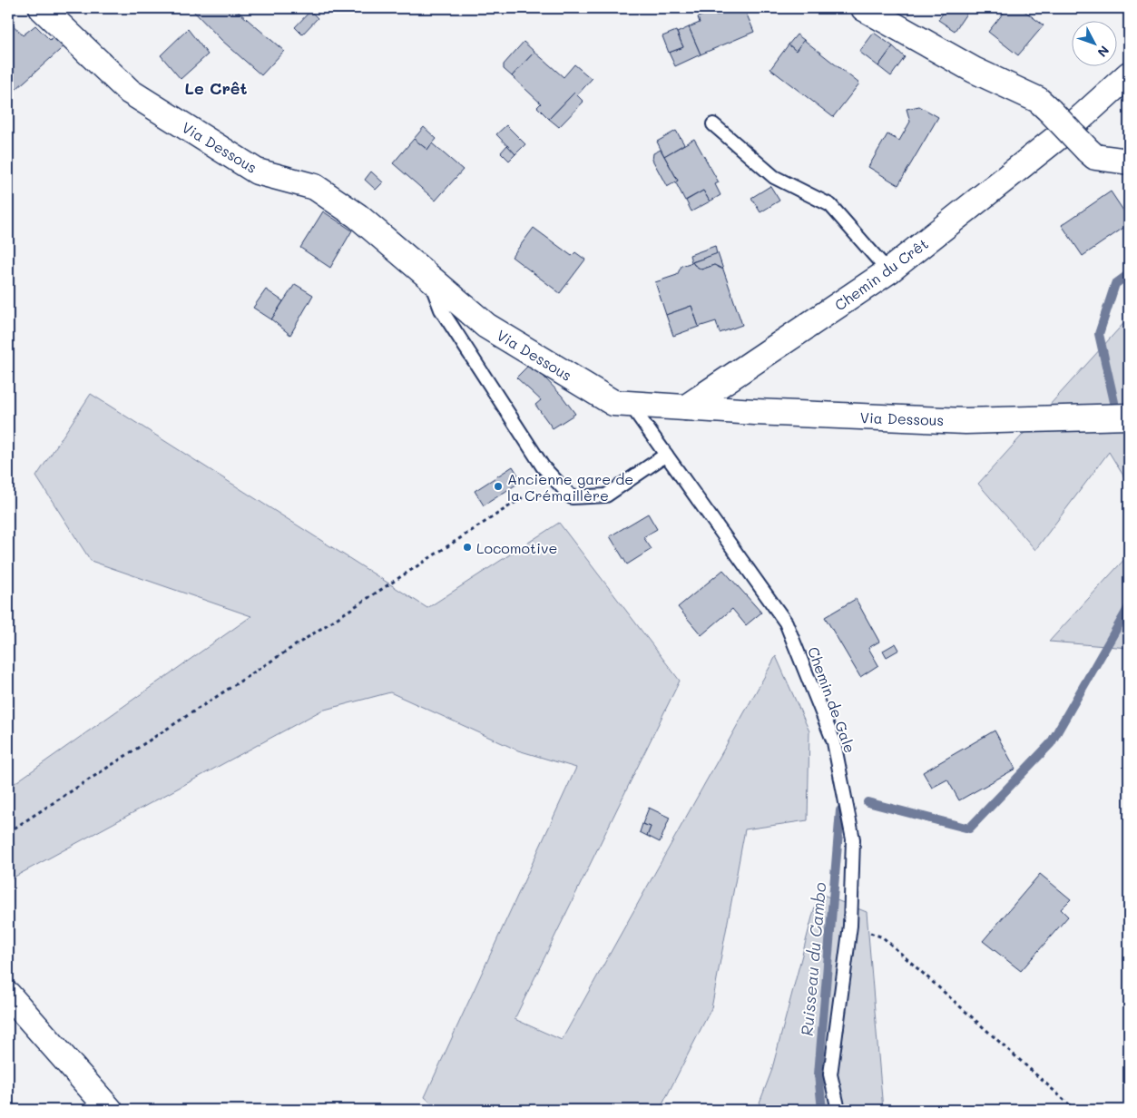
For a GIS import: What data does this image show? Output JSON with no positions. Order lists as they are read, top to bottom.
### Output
{
  "streets": {
    "street": ["Via Dessous", "Chemin du Crêt"],
    "lane": ["Chemin de Gale"]
  },
  "crossings": [
    ["Via Dessous", "Chemin du Crêt"],
    ["Via Dessous", "Chemin de Gale"]
  ],
  "districts": ["Le Crêt"],
  "water": ["Ruisseau du Cambo"],
  "places": ["Ancienne gare de la Crémaillère", "Locomotive"],
  "north": "bottom right"
}
